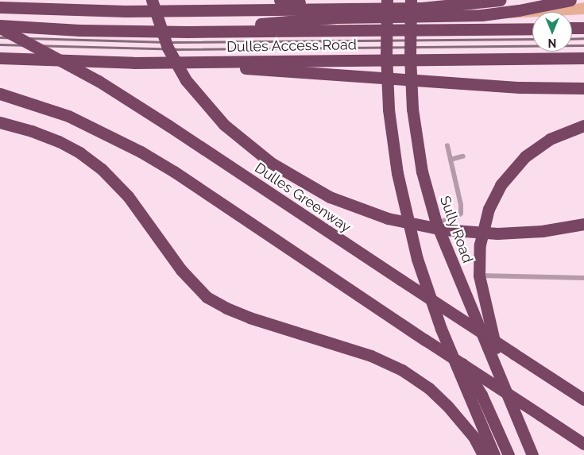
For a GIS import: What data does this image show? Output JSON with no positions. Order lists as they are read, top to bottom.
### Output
{
  "streets": {
    "highway": ["Dulles Access Road", "Dulles Greenway", "Sully Road"]
  },
  "crossings": [
    ["Dulles Access Road", "Dulles Greenway"]
  ],
  "north": "bottom"
}
